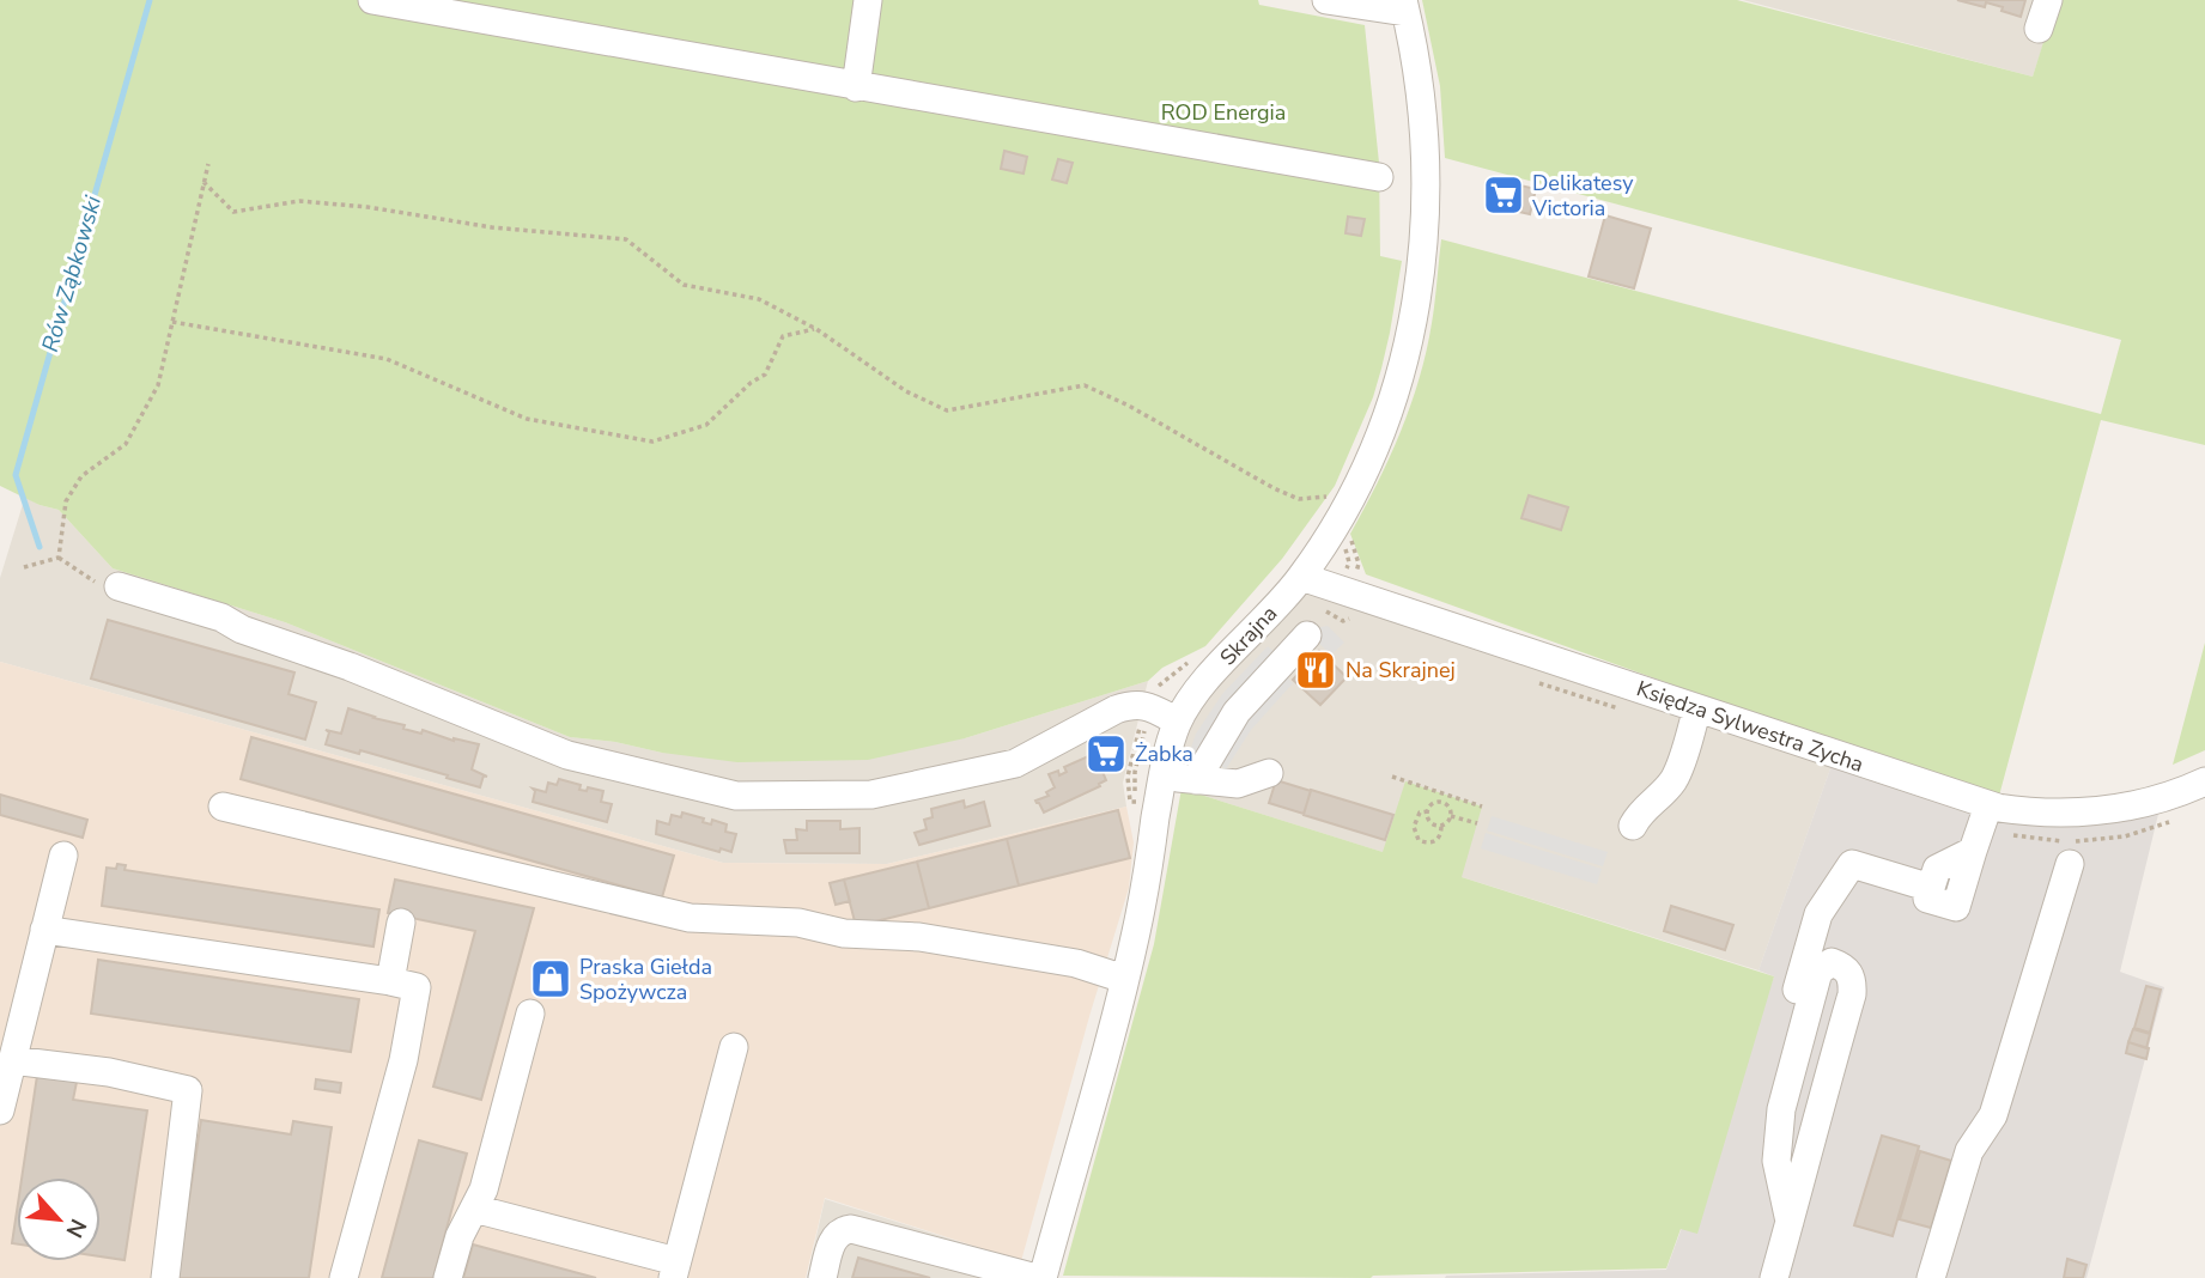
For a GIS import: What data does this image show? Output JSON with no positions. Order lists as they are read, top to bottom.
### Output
{
  "streets": {
    "street": ["Skrajna", "Księdza Sylwestra Zycha"]
  },
  "crossings": [
    ["Skrajna", "Księdza Sylwestra Zycha"]
  ],
  "water": ["Rów Ząbkowski"],
  "parks": ["ROD Energia"],
  "places": {
    "supermarket": ["Delikatesy Victoria", "Żabka"],
    "restaurant": ["Na Skrajnej"],
    "shop": ["Praska Giełda Spożywcza"]
  },
  "north": "bottom right"
}
